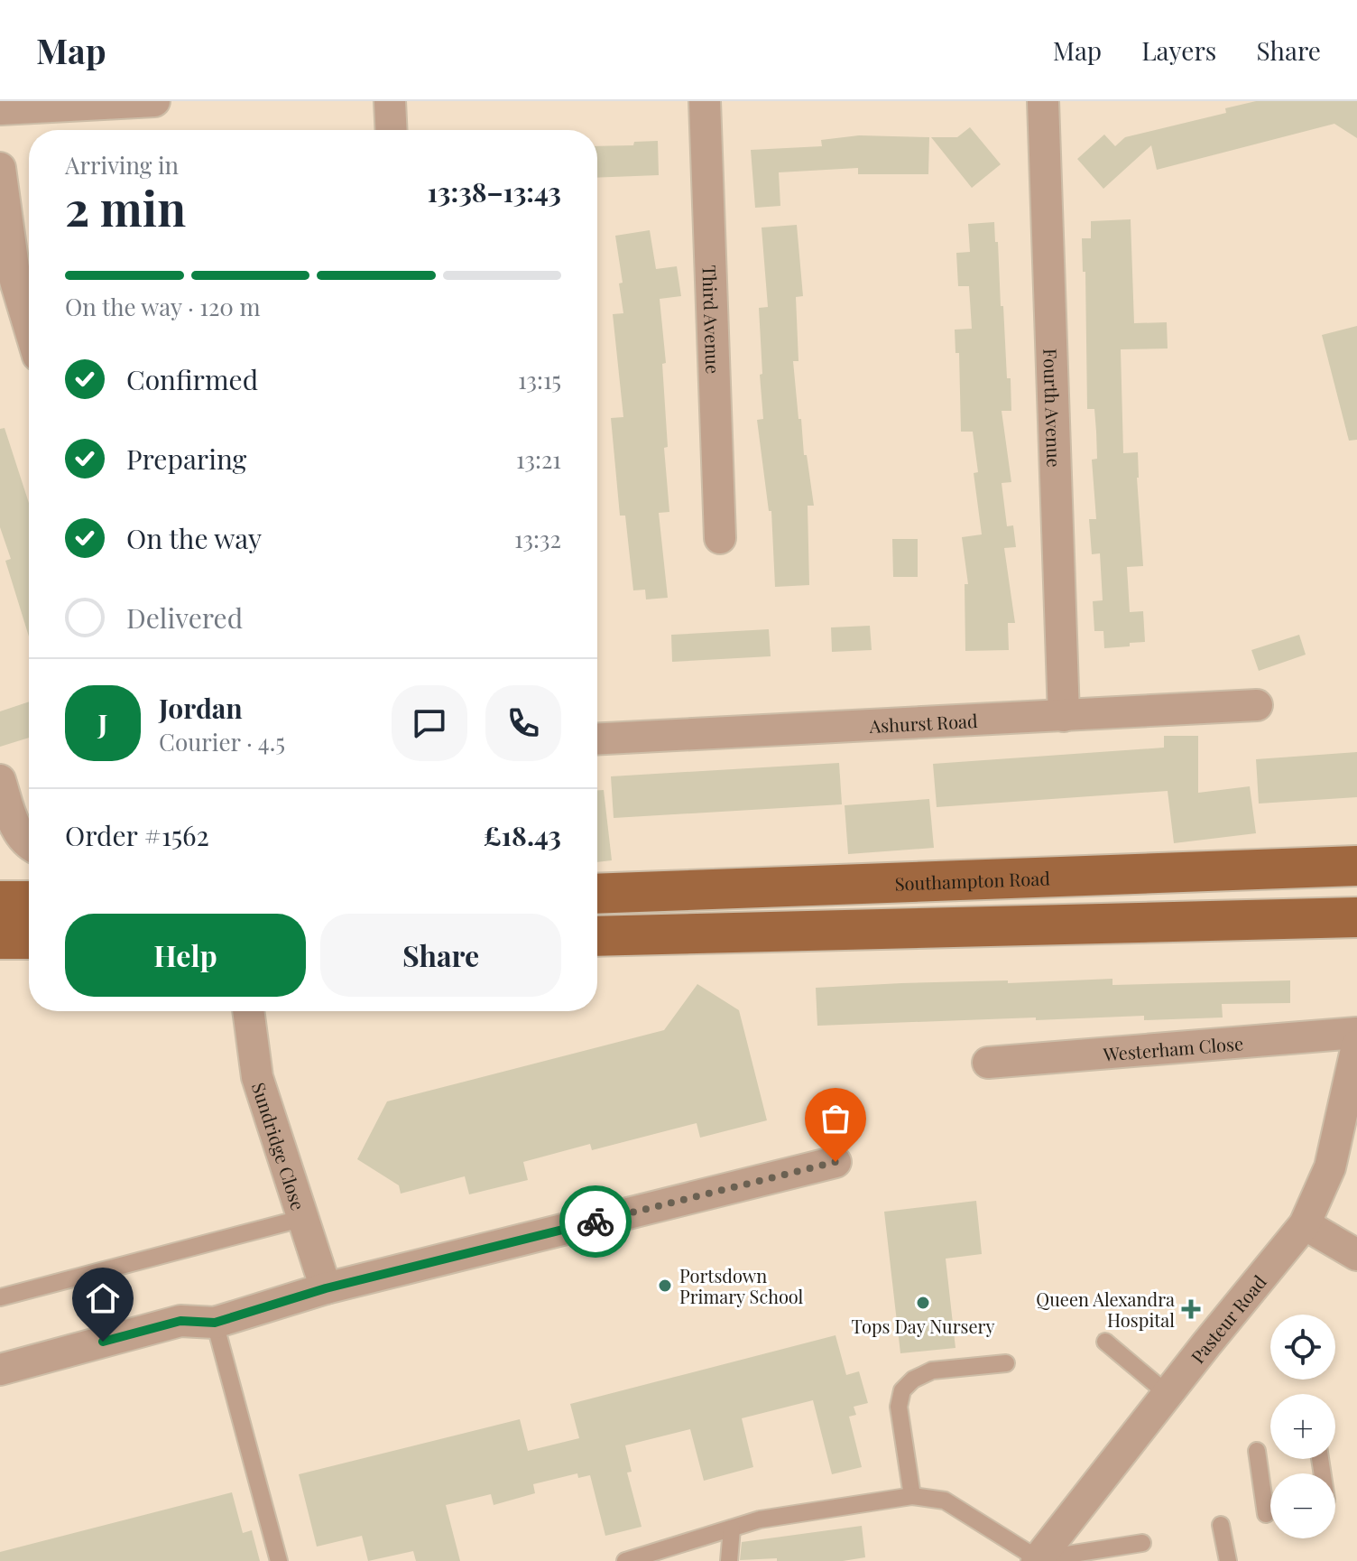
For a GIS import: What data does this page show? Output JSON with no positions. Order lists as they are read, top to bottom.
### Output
{
  "streets": {
    "main road": ["Southampton Road"],
    "street": [
      "Third Avenue",
      "Fourth Avenue",
      "Ashurst Road",
      "Westerham Close",
      "Sundridge Close",
      "Pasteur Road"
    ]
  },
  "crossings": [
    ["Fourth Avenue", "Ashurst Road"]
  ],
  "places": {
    "other": ["Portsdown Primary School", "Tops Day Nursery"],
    "health": ["Queen Alexandra Hospital"]
  },
  "page": {
    "header": "Map",
    "nav": ["Map", "Layers", "Share"],
    "heading": ["2 min", "Arriving in", "13:38–13:43"],
    "panel": [
      "Jordan",
      "Courier · 4.5",
      "Order #1562",
      "£18.43"
    ],
    "bar": "On the way · 120 m",
    "list": [
      ["Confirmed", "13:15"],
      ["Preparing", "13:21"],
      ["On the way", "13:32"],
      "Delivered"
    ],
    "round": "J",
    "buttons": ["Help", "Share"],
    "map_buttons": ["+", "−"]
  }
}
